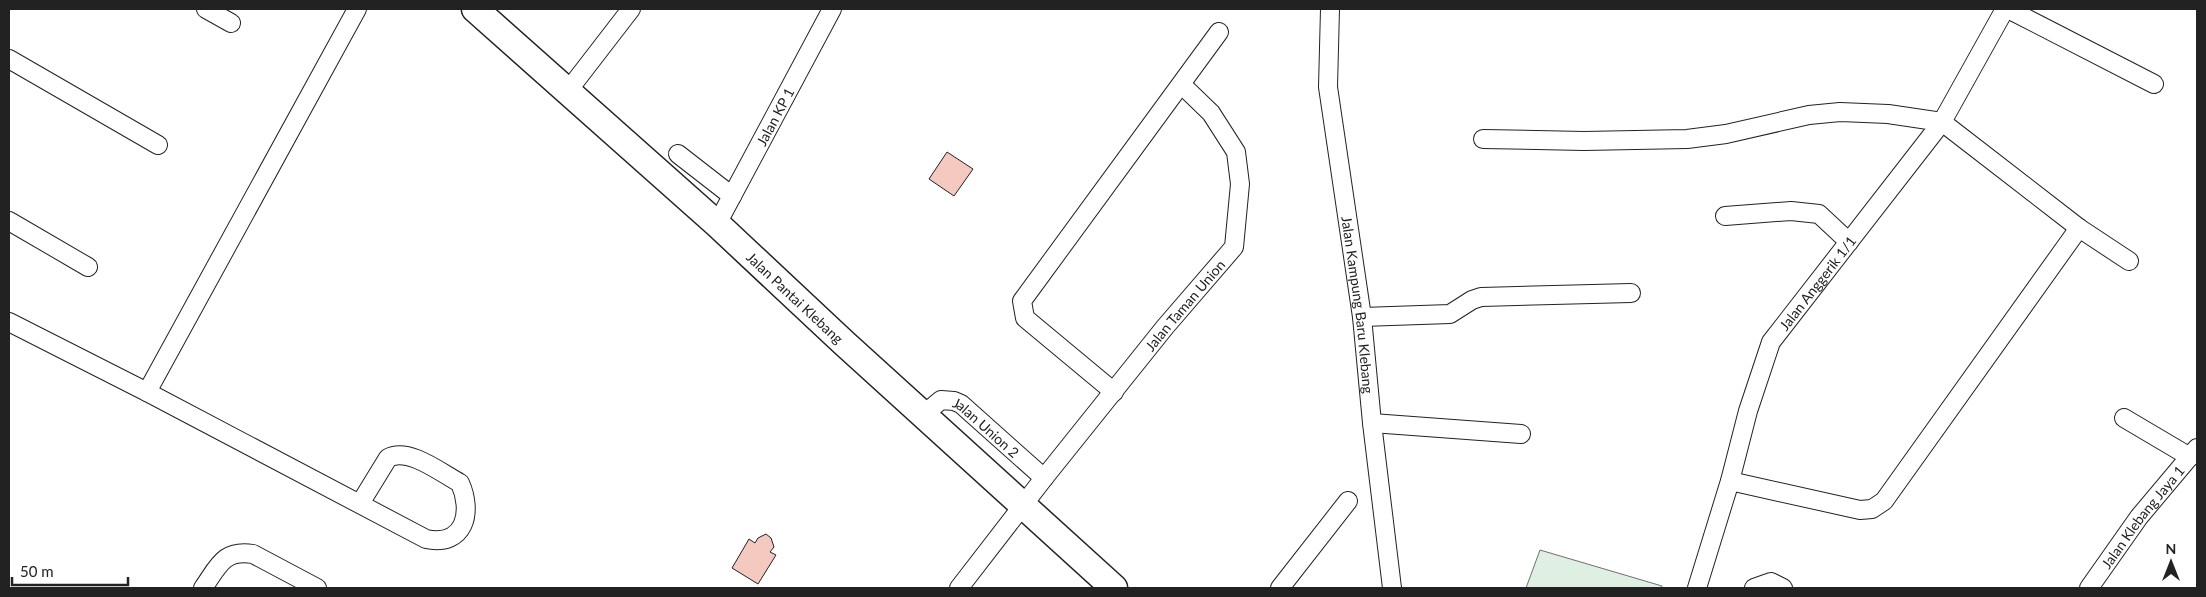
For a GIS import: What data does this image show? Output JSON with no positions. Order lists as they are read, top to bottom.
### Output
{
  "streets": {
    "highway": ["Jalan Pantai Klebang"],
    "street": [
      "Jalan KP 1",
      "Jalan Anggerik 1/1",
      "Jalan Kampung Baru Klebang",
      "Jalan Taman Union",
      "Jalan Union 2",
      "Jalan Klebang Jaya 1"
    ]
  },
  "crossings": [
    ["Jalan KP 1", "Jalan Pantai Klebang"],
    ["Jalan Pantai Klebang", "Jalan Taman Union"],
    ["Jalan Pantai Klebang", "Jalan Union 2"],
    ["Jalan Taman Union", "Jalan Union 2"]
  ],
  "scale_bar": "50 m",
  "north": "top"
}
